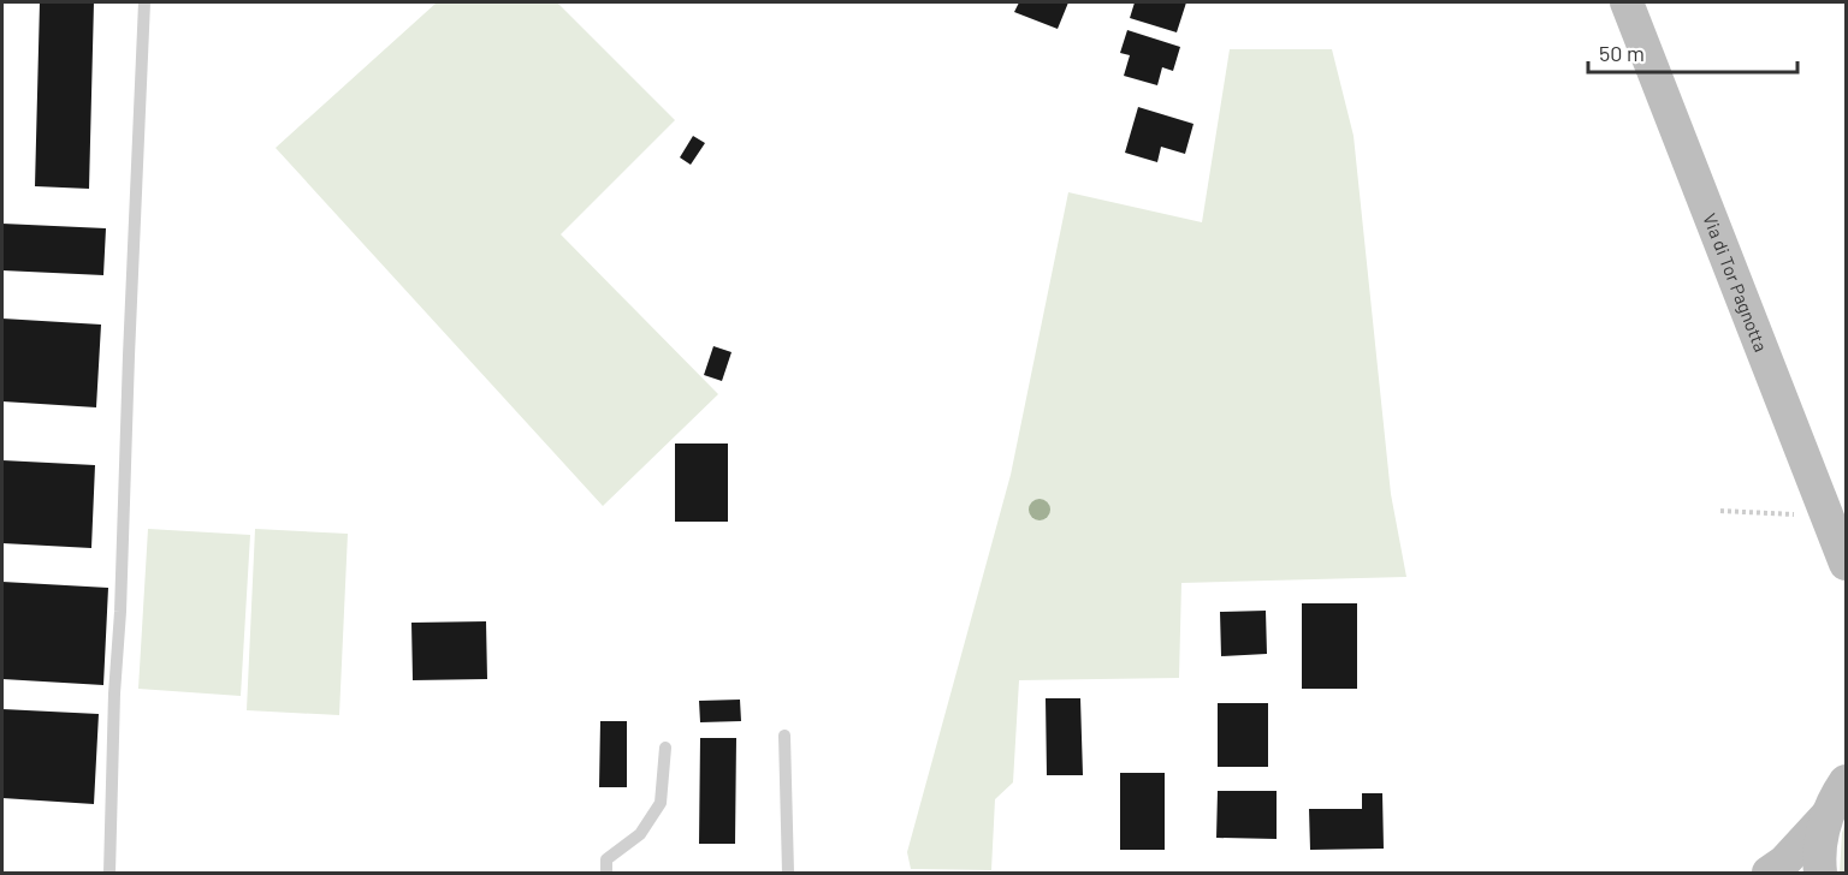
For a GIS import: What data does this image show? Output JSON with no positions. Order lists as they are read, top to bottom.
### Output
{
  "streets": {
    "street": ["Via di Tor Pagnotta"]
  },
  "scale_bar": "50 m"
}
